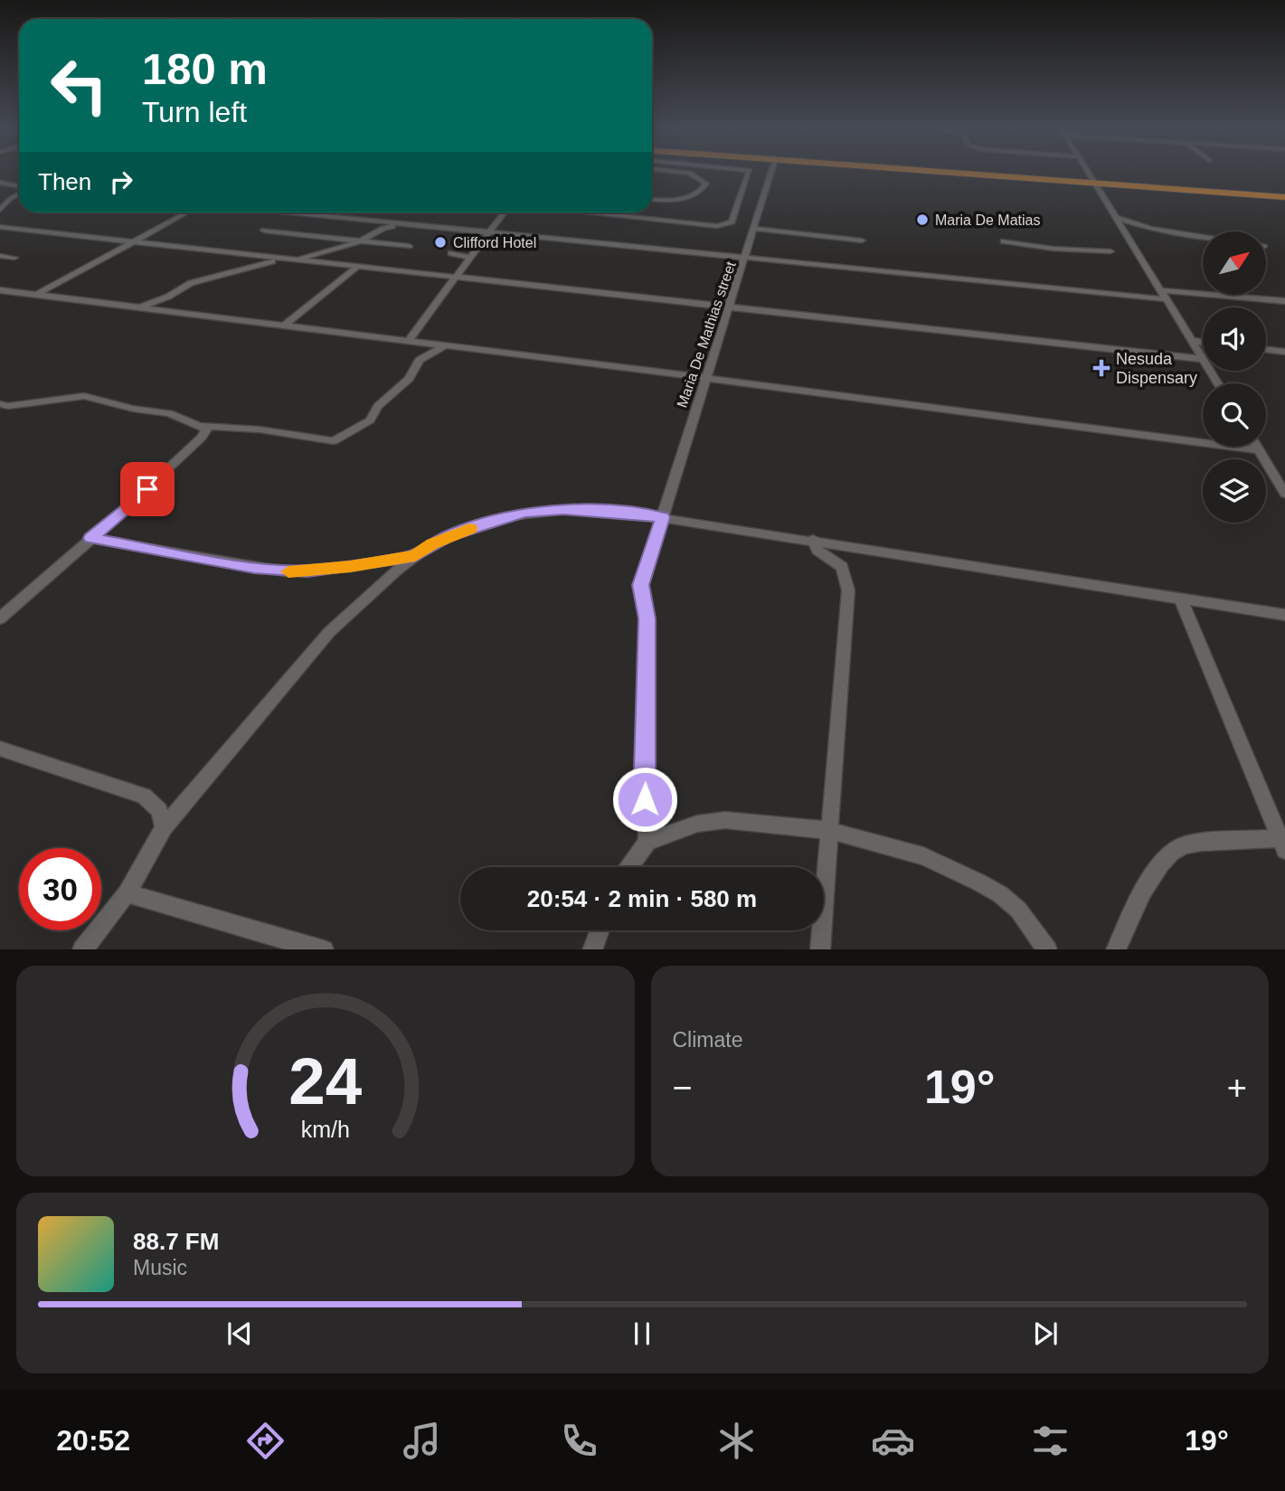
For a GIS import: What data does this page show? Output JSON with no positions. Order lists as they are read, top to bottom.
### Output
{
  "streets": {
    "street": ["Maria De Mathias street"]
  },
  "places": {
    "other": ["Maria De Matias", "Clifford Hotel"],
    "health": ["Nesuda Dispensary"]
  },
  "north": "top right",
  "page": {
    "turn": ["180 m", "Turn left"],
    "then": "Then",
    "limit": "30",
    "trip": "20:54 · 2 min · 580 m",
    "tile": "Climate",
    "heat": ["−", "19°", "+"],
    "song": ["88.7 FM", "Music"],
    "tabs": ["20:52", "19°"],
    "gauge": ["24", "km/h"]
  }
}
